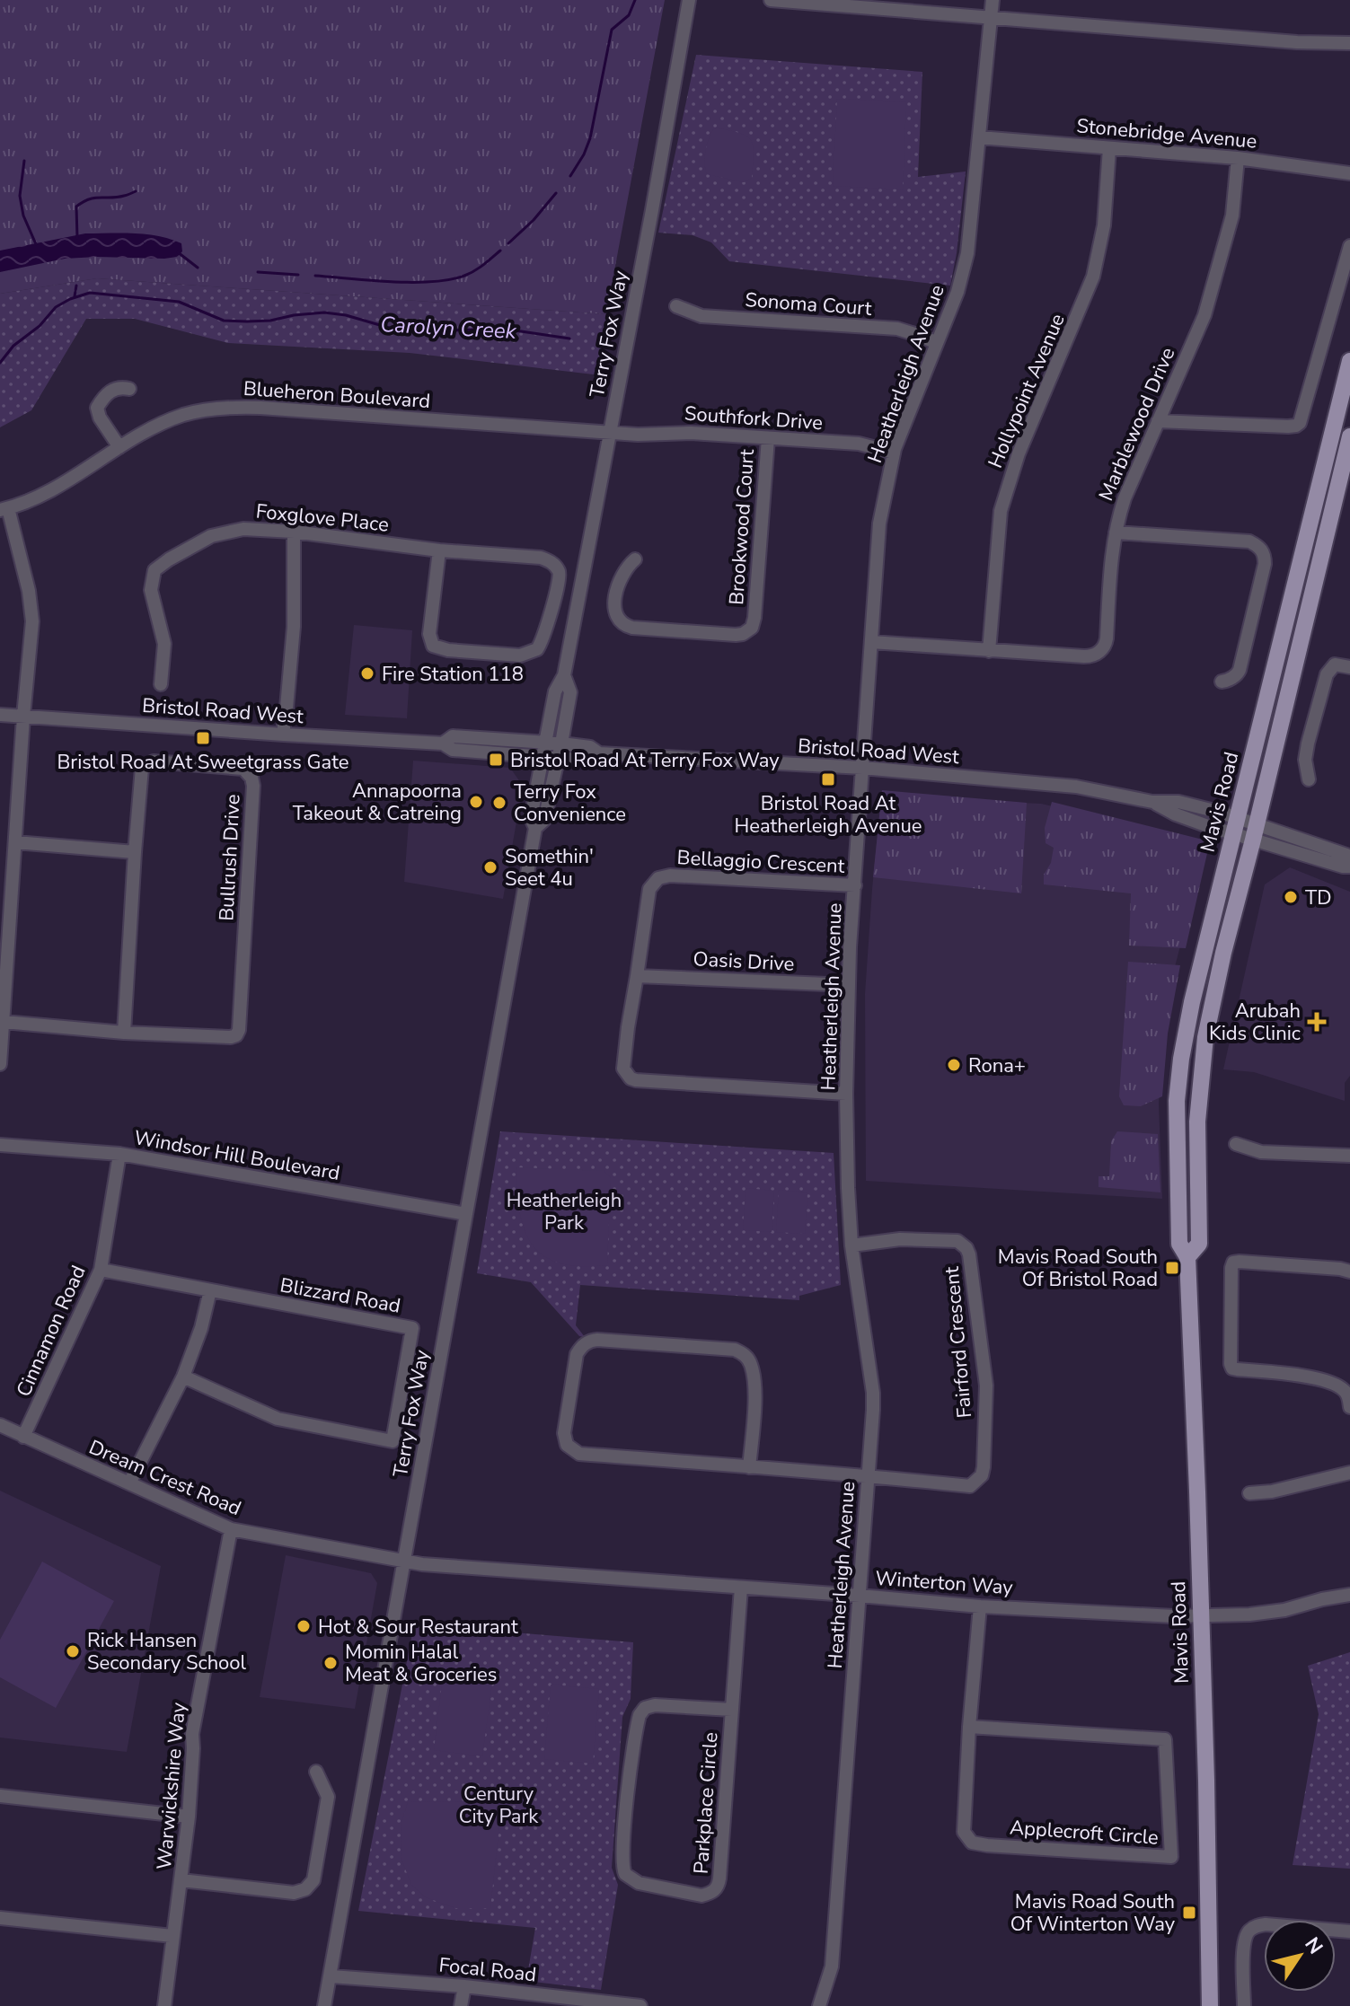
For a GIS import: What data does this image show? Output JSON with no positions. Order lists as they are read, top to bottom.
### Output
{
  "streets": {
    "main road": ["Mavis Road"],
    "street": [
      "Stonebridge Avenue",
      "Sonoma Court",
      "Terry Fox Way",
      "Heatherleigh Avenue",
      "Hollypoint Avenue",
      "Blueheron Boulevard",
      "Southfork Drive",
      "Marblewood Drive",
      "Foxglove Place",
      "Brookwood Court",
      "Bristol Road West",
      "Bullrush Drive",
      "Bellaggio Crescent",
      "Oasis Drive",
      "Windsor Hill Boulevard",
      "Blizzard Road",
      "Cinnamon Road",
      "Fairford Crescent",
      "Dream Crest Road",
      "Winterton Way",
      "Warwickshire Way",
      "Parkplace Circle",
      "Applecroft Circle",
      "Focal Road"
    ]
  },
  "crossings": [
    ["Stonebridge Avenue", "Heatherleigh Avenue"],
    ["Stonebridge Avenue", "Hollypoint Avenue"],
    ["Stonebridge Avenue", "Marblewood Drive"],
    ["Sonoma Court", "Heatherleigh Avenue"],
    ["Terry Fox Way", "Blueheron Boulevard"],
    ["Terry Fox Way", "Southfork Drive"],
    ["Terry Fox Way", "Bristol Road West"],
    ["Terry Fox Way", "Windsor Hill Boulevard"],
    ["Terry Fox Way", "Dream Crest Road"],
    ["Terry Fox Way", "Winterton Way"],
    ["Terry Fox Way", "Focal Road"],
    ["Heatherleigh Avenue", "Southfork Drive"],
    ["Heatherleigh Avenue", "Marblewood Drive"],
    ["Heatherleigh Avenue", "Bristol Road West"],
    ["Heatherleigh Avenue", "Bellaggio Crescent"],
    ["Heatherleigh Avenue", "Oasis Drive"],
    ["Heatherleigh Avenue", "Fairford Crescent"],
    ["Heatherleigh Avenue", "Winterton Way"],
    ["Hollypoint Avenue", "Marblewood Drive"],
    ["Blueheron Boulevard", "Southfork Drive"],
    ["Southfork Drive", "Brookwood Court"],
    ["Bristol Road West", "Mavis Road"],
    ["Mavis Road", "Winterton Way"],
    ["Bellaggio Crescent", "Oasis Drive"],
    ["Windsor Hill Boulevard", "Cinnamon Road"],
    ["Blizzard Road", "Cinnamon Road"],
    ["Cinnamon Road", "Dream Crest Road"],
    ["Dream Crest Road", "Winterton Way"],
    ["Dream Crest Road", "Warwickshire Way"],
    ["Winterton Way", "Parkplace Circle"],
    ["Winterton Way", "Applecroft Circle"]
  ],
  "water": ["Carolyn Creek"],
  "parks": ["Heatherleigh Park", "Century City Park"],
  "places": {
    "other": [
      "Fire Station 118",
      "Annapoorna Takeout & Catreing",
      "Terry Fox Convenience",
      "Somethin' Seet 4u",
      "TD",
      "Rona+",
      "Hot & Sour Restaurant",
      "Rick Hansen Secondary School",
      "Momin Halal Meat & Groceries"
    ],
    "transit": [
      "Bristol Road At Sweetgrass Gate",
      "Bristol Road At Terry Fox Way",
      "Bristol Road At Heatherleigh Avenue",
      "Mavis Road South Of Bristol Road",
      "Mavis Road South Of Winterton Way"
    ],
    "health": ["Arubah Kids Clinic"]
  },
  "north": "top right"
}
